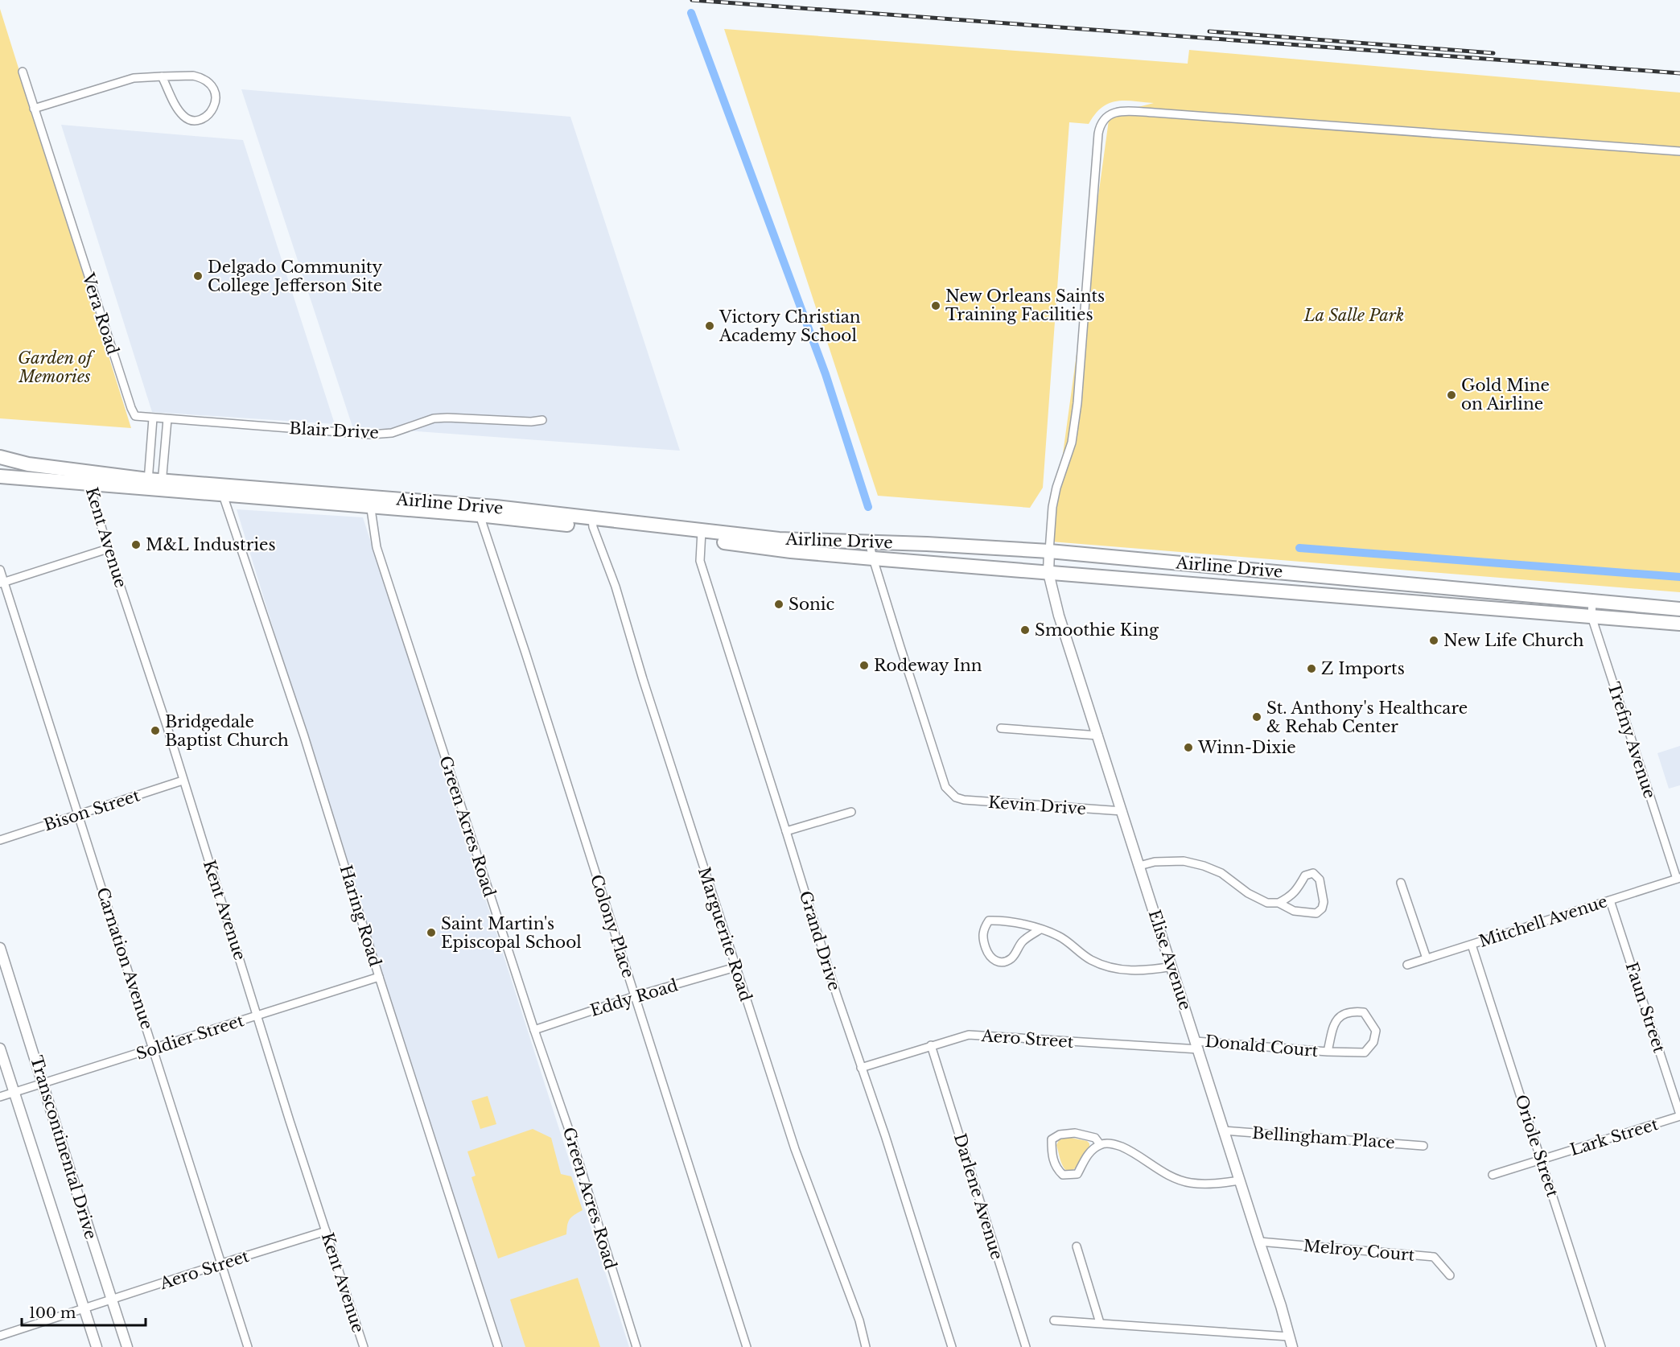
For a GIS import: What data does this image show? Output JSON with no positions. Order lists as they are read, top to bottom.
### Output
{
  "streets": {
    "highway": ["Airline Drive"],
    "street": [
      "Vera Road",
      "Blair Drive",
      "Kent Avenue",
      "Trefny Avenue",
      "Kevin Drive",
      "Bison Street",
      "Green Acres Road",
      "Haring Road",
      "Mitchell Avenue",
      "Colony Place",
      "Marguerite Road",
      "Grand Drive",
      "Carnation Avenue",
      "Elise Avenue",
      "Eddy Road",
      "Faun Street",
      "Soldier Street",
      "Aero Street",
      "Donald Court",
      "Lark Street",
      "Bellingham Place",
      "Oriole Street",
      "Transcontinental Drive",
      "Darlene Avenue",
      "Melroy Court"
    ]
  },
  "crossings": [
    ["Vera Road", "Blair Drive"],
    ["Airline Drive", "Kent Avenue"],
    ["Airline Drive", "Trefny Avenue"],
    ["Airline Drive", "Kevin Drive"],
    ["Airline Drive", "Green Acres Road"],
    ["Airline Drive", "Haring Road"],
    ["Airline Drive", "Colony Place"],
    ["Airline Drive", "Marguerite Road"],
    ["Airline Drive", "Grand Drive"],
    ["Airline Drive", "Elise Avenue"],
    ["Kent Avenue", "Bison Street"],
    ["Kent Avenue", "Soldier Street"],
    ["Kent Avenue", "Aero Street"],
    ["Trefny Avenue", "Mitchell Avenue"],
    ["Kevin Drive", "Elise Avenue"],
    ["Bison Street", "Carnation Avenue"],
    ["Green Acres Road", "Eddy Road"],
    ["Haring Road", "Soldier Street"],
    ["Mitchell Avenue", "Faun Street"],
    ["Mitchell Avenue", "Oriole Street"],
    ["Colony Place", "Eddy Road"],
    ["Marguerite Road", "Eddy Road"],
    ["Grand Drive", "Aero Street"],
    ["Carnation Avenue", "Soldier Street"],
    ["Carnation Avenue", "Aero Street"],
    ["Elise Avenue", "Aero Street"],
    ["Elise Avenue", "Donald Court"],
    ["Elise Avenue", "Bellingham Place"],
    ["Elise Avenue", "Melroy Court"],
    ["Faun Street", "Lark Street"],
    ["Soldier Street", "Transcontinental Drive"],
    ["Aero Street", "Donald Court"],
    ["Aero Street", "Transcontinental Drive"],
    ["Aero Street", "Darlene Avenue"],
    ["Lark Street", "Oriole Street"]
  ],
  "parks": ["La Salle Park", "Garden of Memories"],
  "places": [
    "Delgado Community College Jefferson Site",
    "New Orleans Saints Training Facilities",
    "Victory Christian Academy School",
    "Gold Mine on Airline",
    "M&L Industries",
    "Sonic",
    "Smoothie King",
    "New Life Church",
    "Rodeway Inn",
    "Z Imports",
    "St. Anthony's Healthcare & Rehab Center",
    "Bridgedale Baptist Church",
    "Winn-Dixie",
    "Saint Martin's Episcopal School"
  ],
  "scale_bar": "100 m"
}
